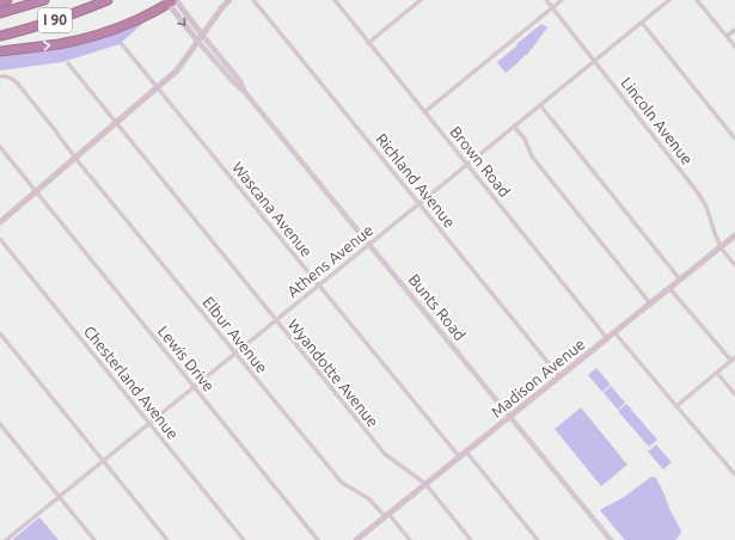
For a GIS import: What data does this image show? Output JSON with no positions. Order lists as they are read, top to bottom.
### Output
{
  "streets": {
    "highway": ["I 90"],
    "main road": ["Madison Avenue"],
    "street": [
      "Lincoln Avenue",
      "Brown Road",
      "Richland Avenue",
      "Wascana Avenue",
      "Athens Avenue",
      "Bunts Road",
      "Elbur Avenue",
      "Lewis Drive",
      "Wyandotte Avenue",
      "Chesterland Avenue"
    ]
  },
  "crossings": [
    ["Lincoln Avenue", "Athens Avenue"],
    ["Lincoln Avenue", "Madison Avenue"],
    ["Brown Road", "Athens Avenue"],
    ["Brown Road", "Madison Avenue"],
    ["Richland Avenue", "Athens Avenue"],
    ["Richland Avenue", "Madison Avenue"],
    ["Wascana Avenue", "Athens Avenue"],
    ["Wascana Avenue", "Madison Avenue"],
    ["Athens Avenue", "Bunts Road"],
    ["Athens Avenue", "Elbur Avenue"],
    ["Athens Avenue", "Lewis Drive"],
    ["Athens Avenue", "Wyandotte Avenue"],
    ["Athens Avenue", "Chesterland Avenue"],
    ["Bunts Road", "Madison Avenue"],
    ["Elbur Avenue", "Madison Avenue"],
    ["Wyandotte Avenue", "Madison Avenue"]
  ]
}
